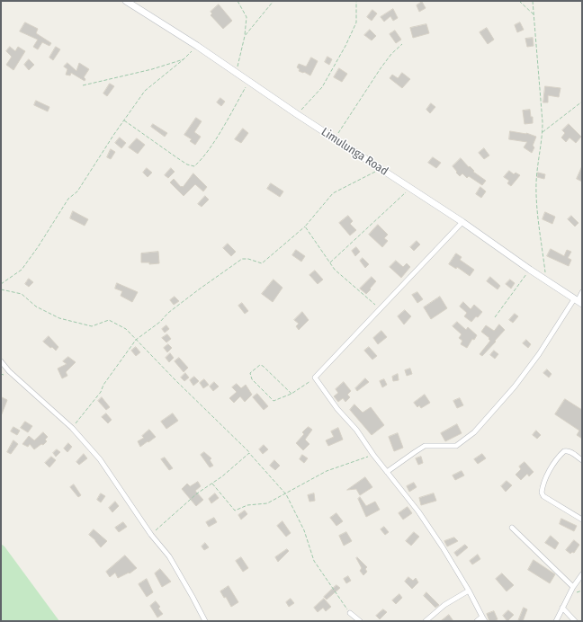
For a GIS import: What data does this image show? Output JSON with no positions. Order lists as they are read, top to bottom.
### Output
{
  "streets": {
    "main road": ["Limulunga Road"]
  }
}
